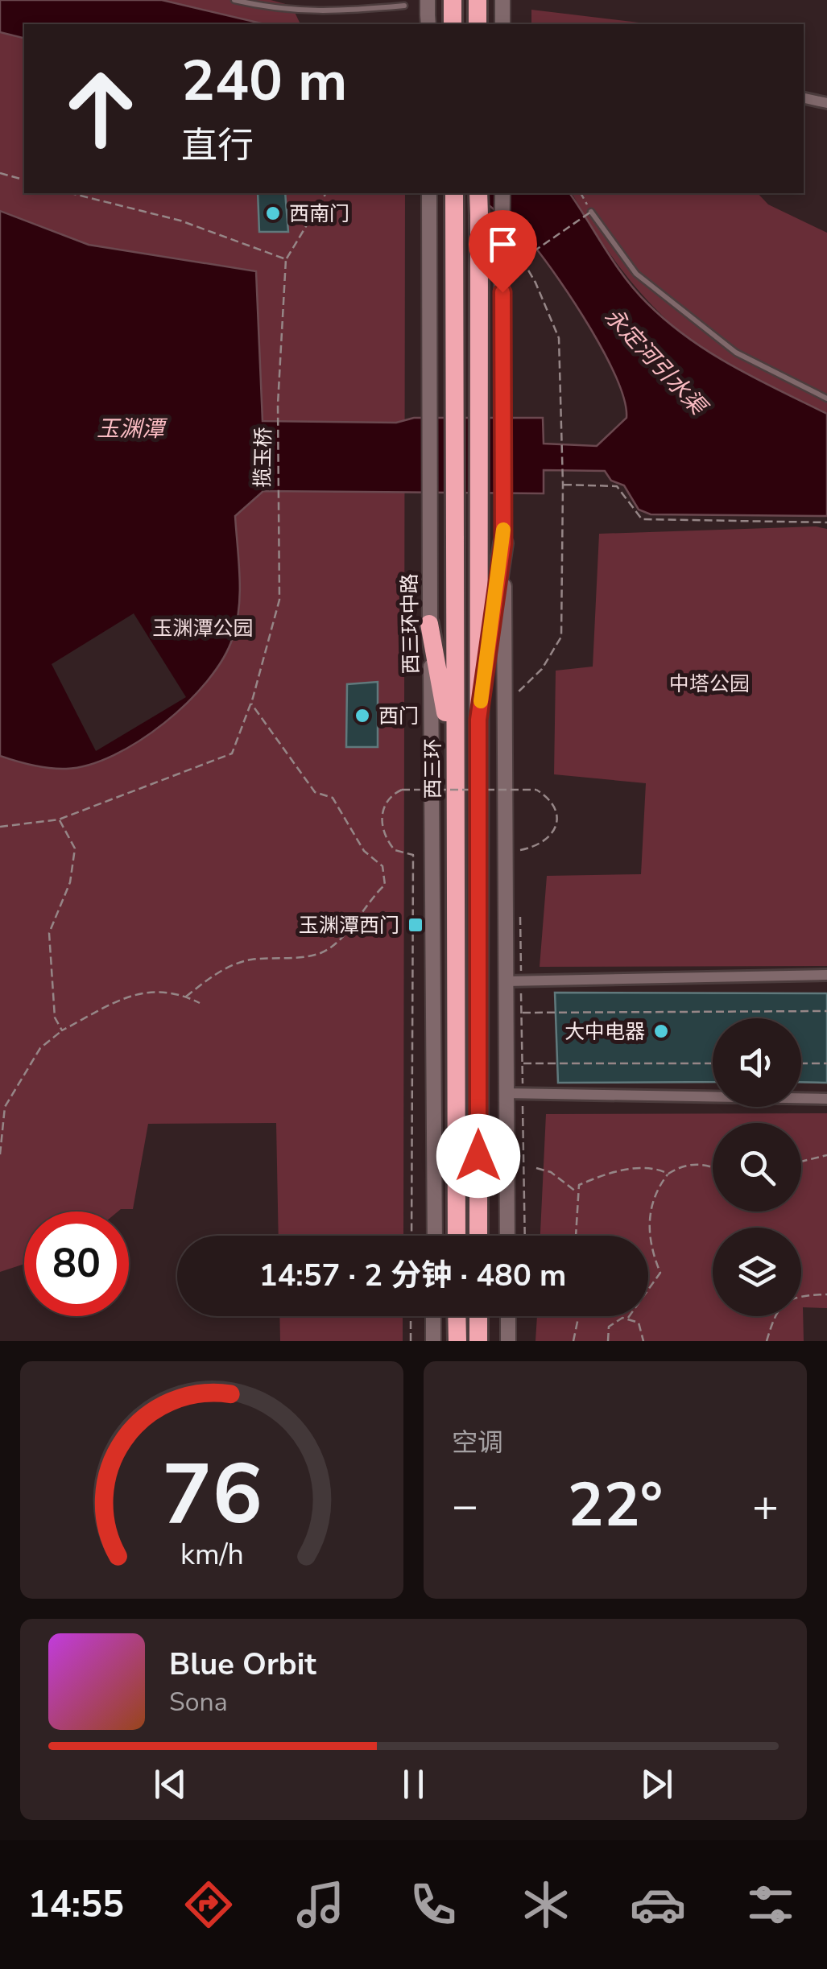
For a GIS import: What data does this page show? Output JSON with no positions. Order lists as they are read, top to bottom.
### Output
{
  "streets": {
    "highway": ["西三环"],
    "street": ["西三环中路"],
    "path": ["揽玉桥"]
  },
  "water": ["永定河引水渠", "玉渊潭"],
  "parks": ["玉渊潭公园", "中塔公园"],
  "places": {
    "other": ["西南门", "西门", "大中电器"],
    "transit": ["玉渊潭西门"]
  },
  "page": {
    "turn": ["240 m", "直行"],
    "limit": "80",
    "trip": "14:57 · 2 分钟 · 480 m",
    "tile": "空调",
    "heat": ["−", "22°", "+"],
    "song": ["Blue Orbit", "Sona"],
    "tabs": "14:55",
    "gauge": ["76", "km/h"]
  }
}
